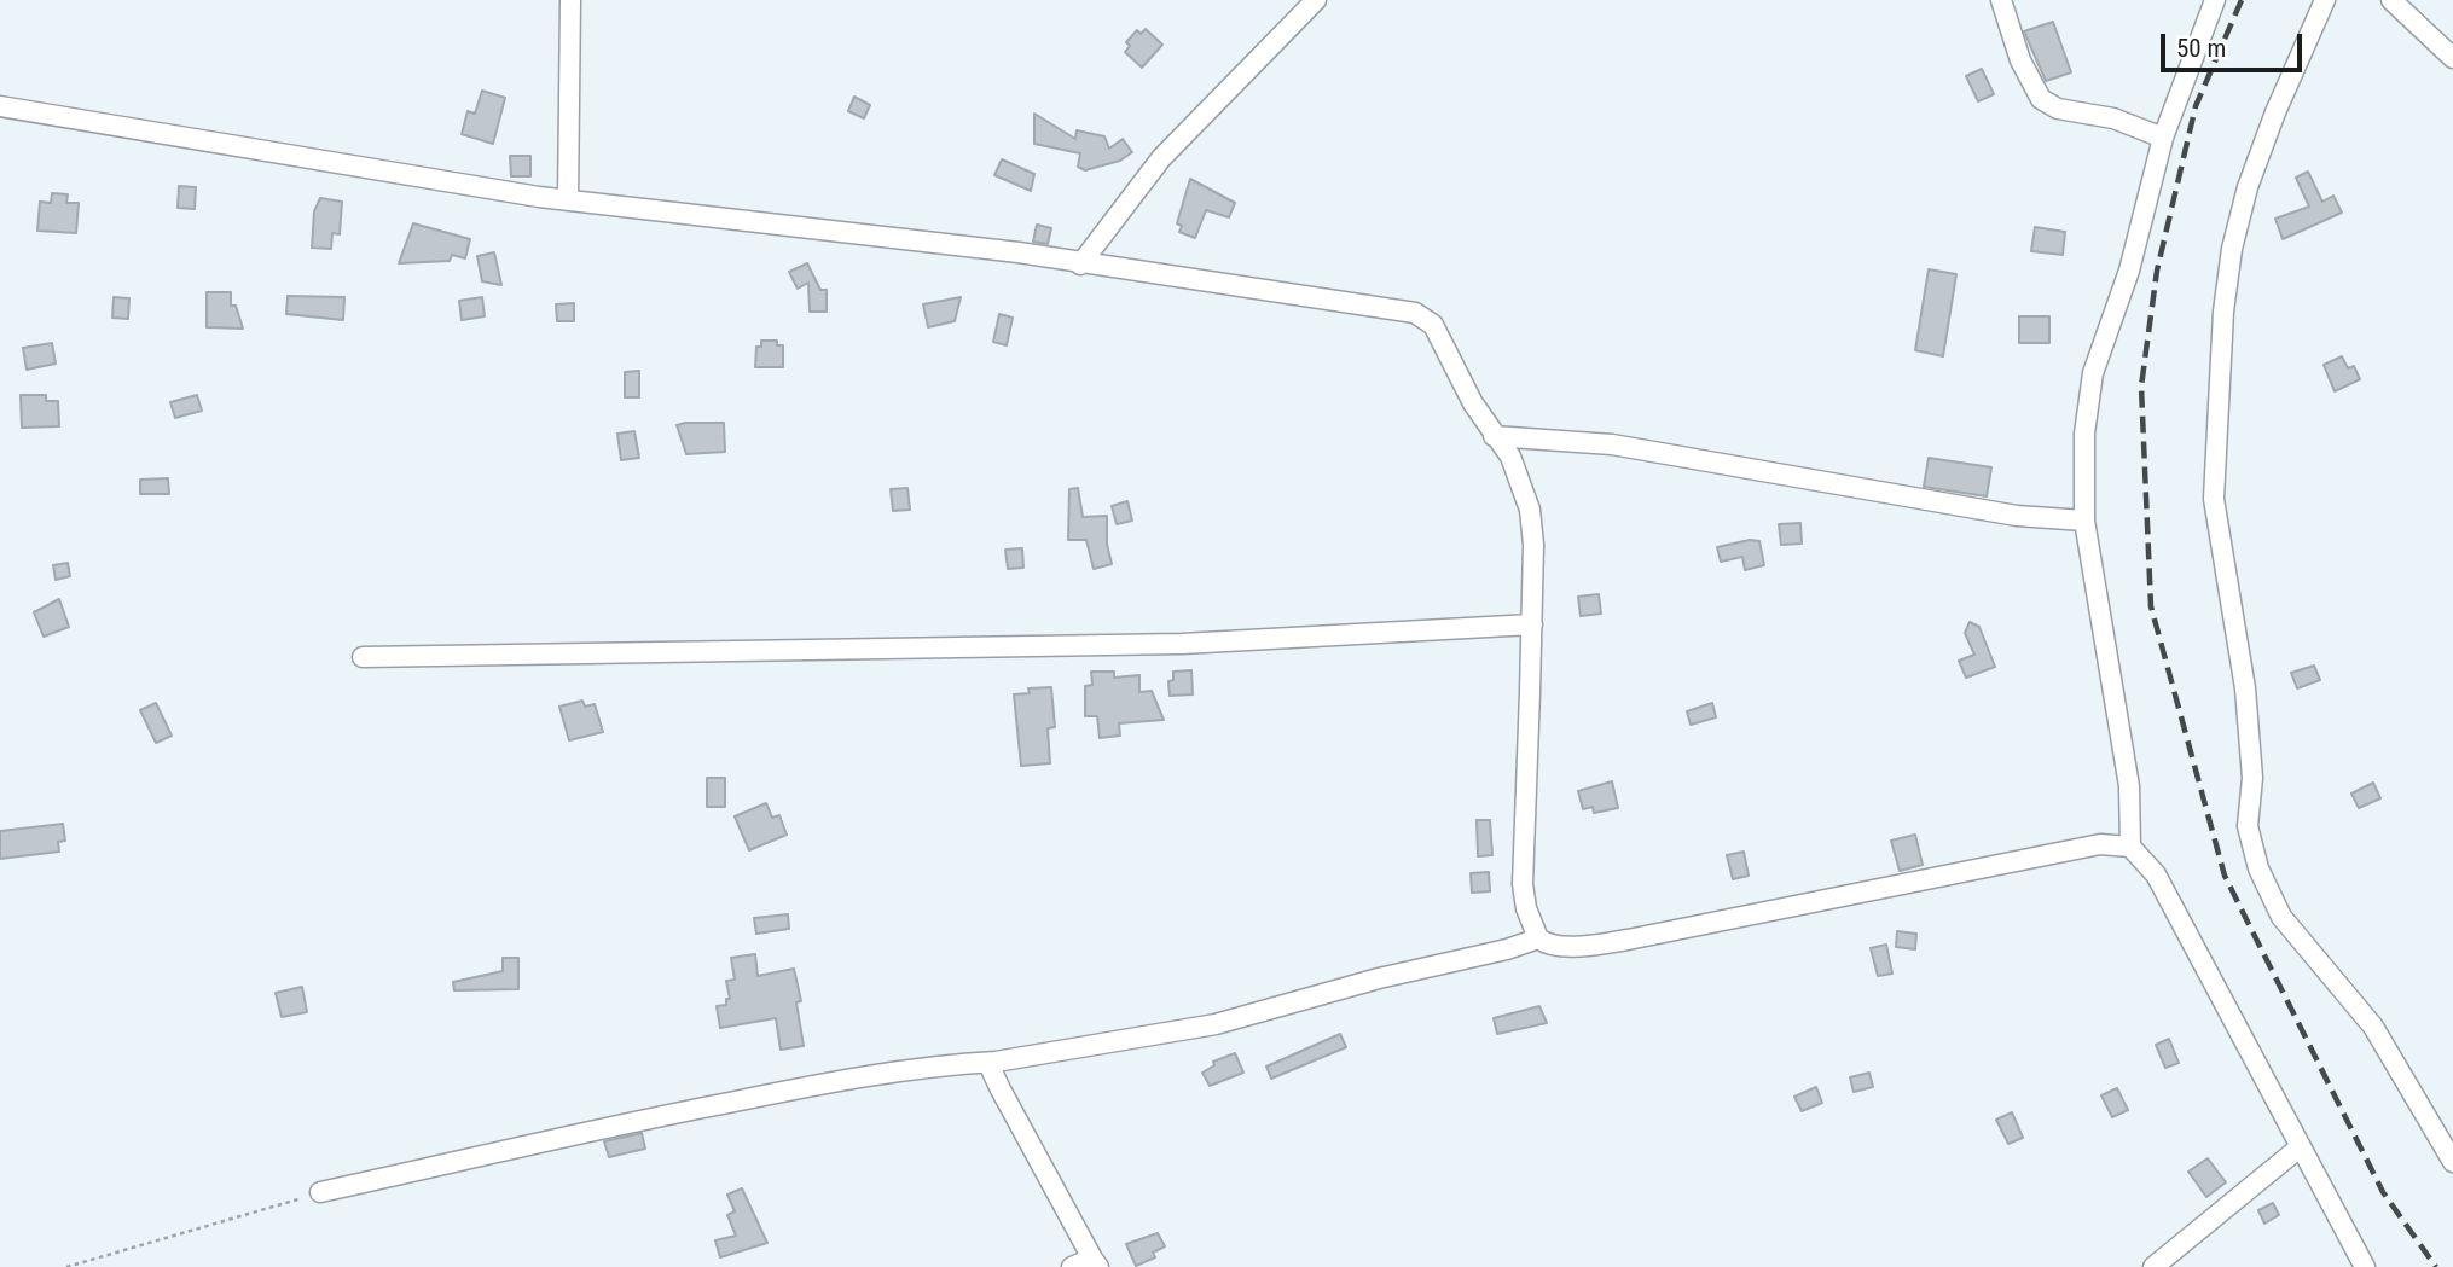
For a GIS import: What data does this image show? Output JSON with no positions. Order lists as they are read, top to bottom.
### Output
{
  "scale_bar": "50 m"
}
